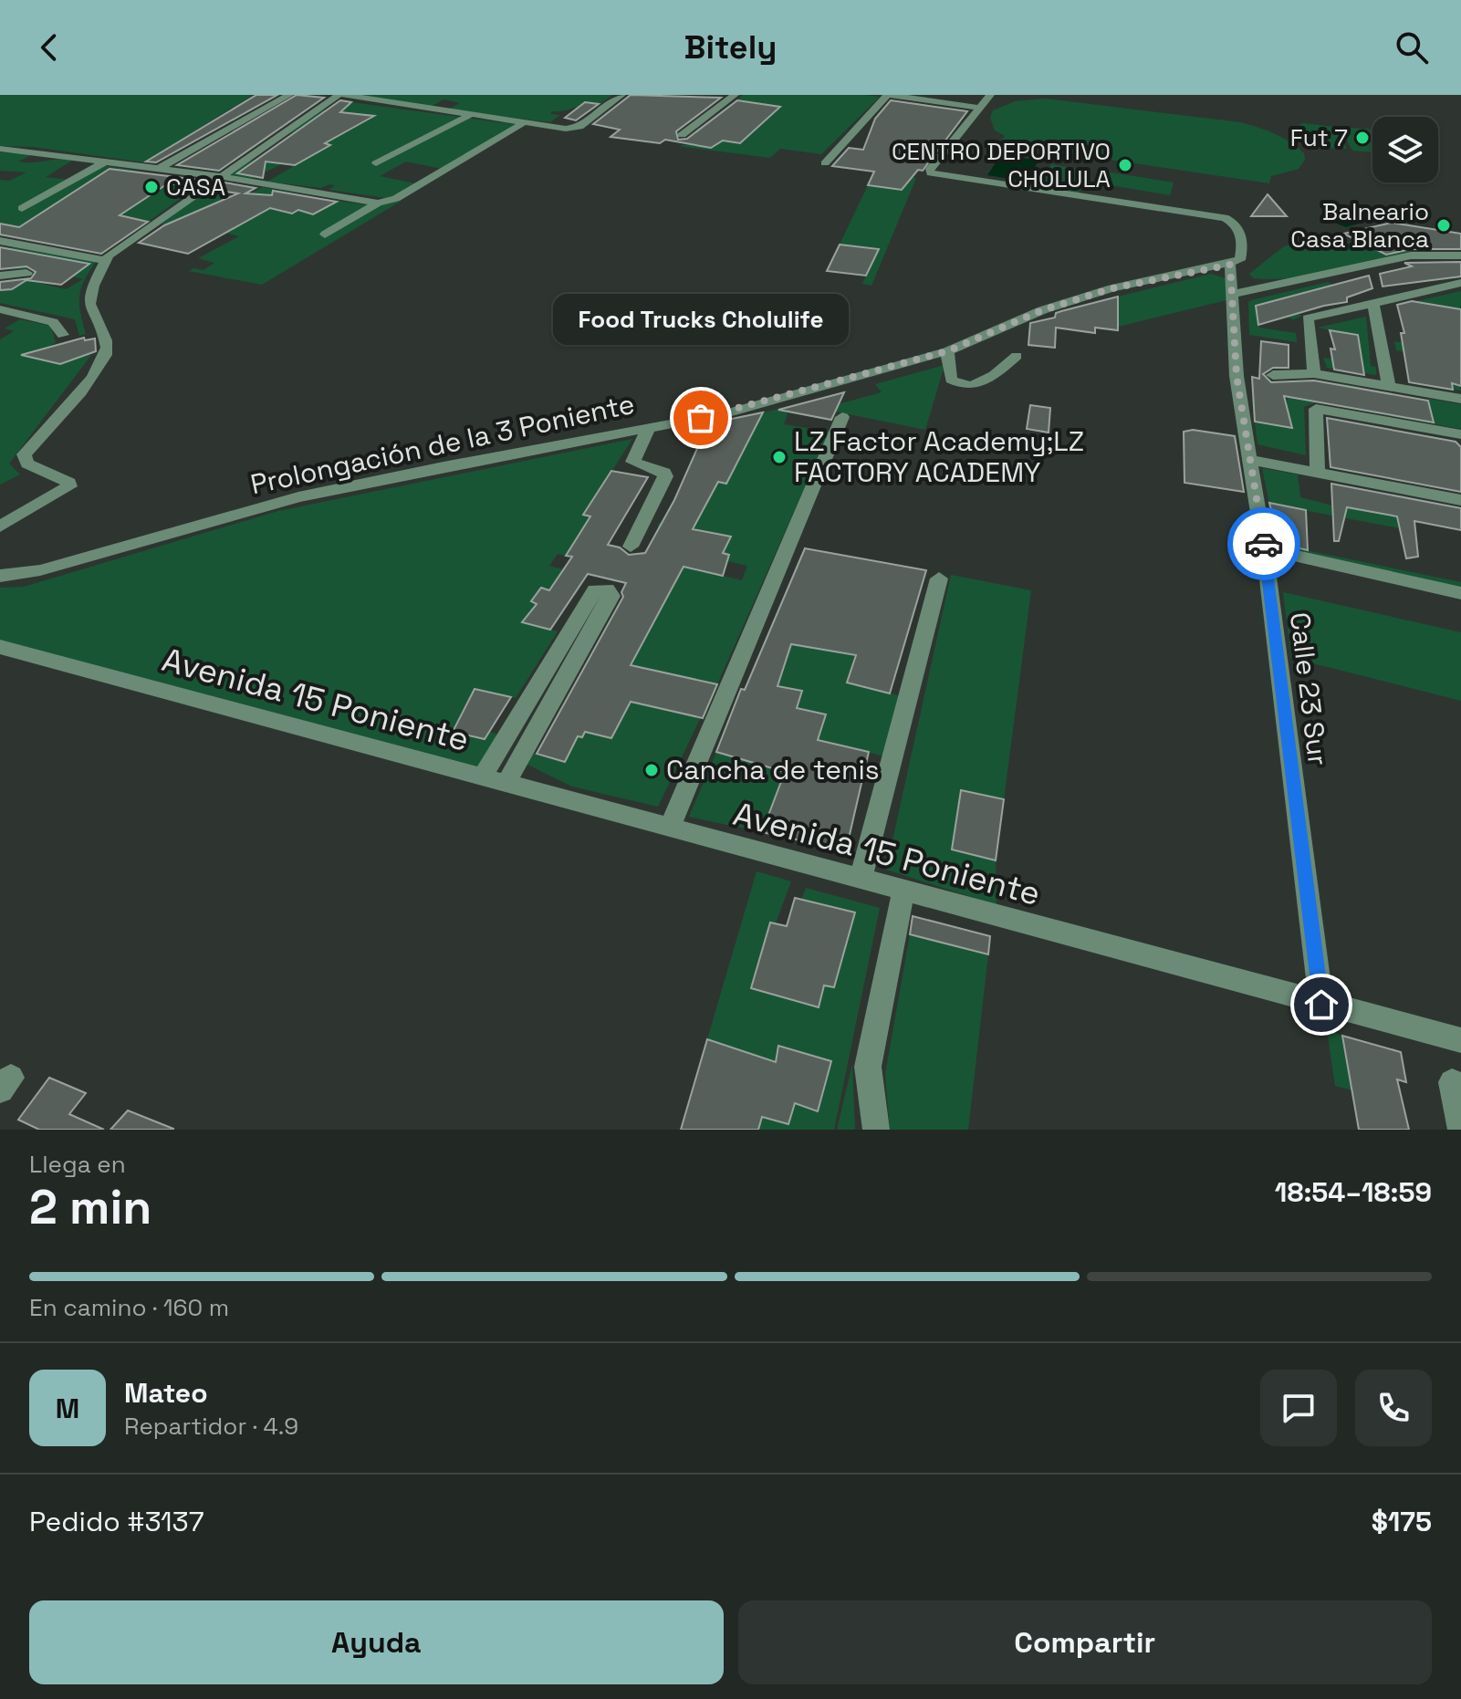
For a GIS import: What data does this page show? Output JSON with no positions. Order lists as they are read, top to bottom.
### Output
{
  "streets": {
    "street": ["Prolongación de la 3 Poniente", "Calle 23 Sur", "Avenida 15 Poniente"]
  },
  "crossings": [
    ["Prolongación de la 3 Poniente", "Calle 23 Sur"],
    ["Calle 23 Sur", "Avenida 15 Poniente"]
  ],
  "places": [
    "Fut 7",
    "CENTRO DEPORTIVO CHOLULA",
    "CASA",
    "Balneario Casa Blanca",
    "Food Trucks Cholulife",
    "LZ Factor Academy;LZ FACTORY ACADEMY",
    "Cancha de tenis"
  ],
  "page": {
    "header": "Bitely",
    "bubble": "Food Trucks Cholulife",
    "heading": ["2 min", "Llega en", "18:54–18:59"],
    "panel": [
      "Mateo",
      "Repartidor · 4.9",
      "Pedido #3137",
      "$175"
    ],
    "bar": "En camino · 160 m",
    "round": "M",
    "buttons": ["Ayuda", "Compartir"]
  }
}
